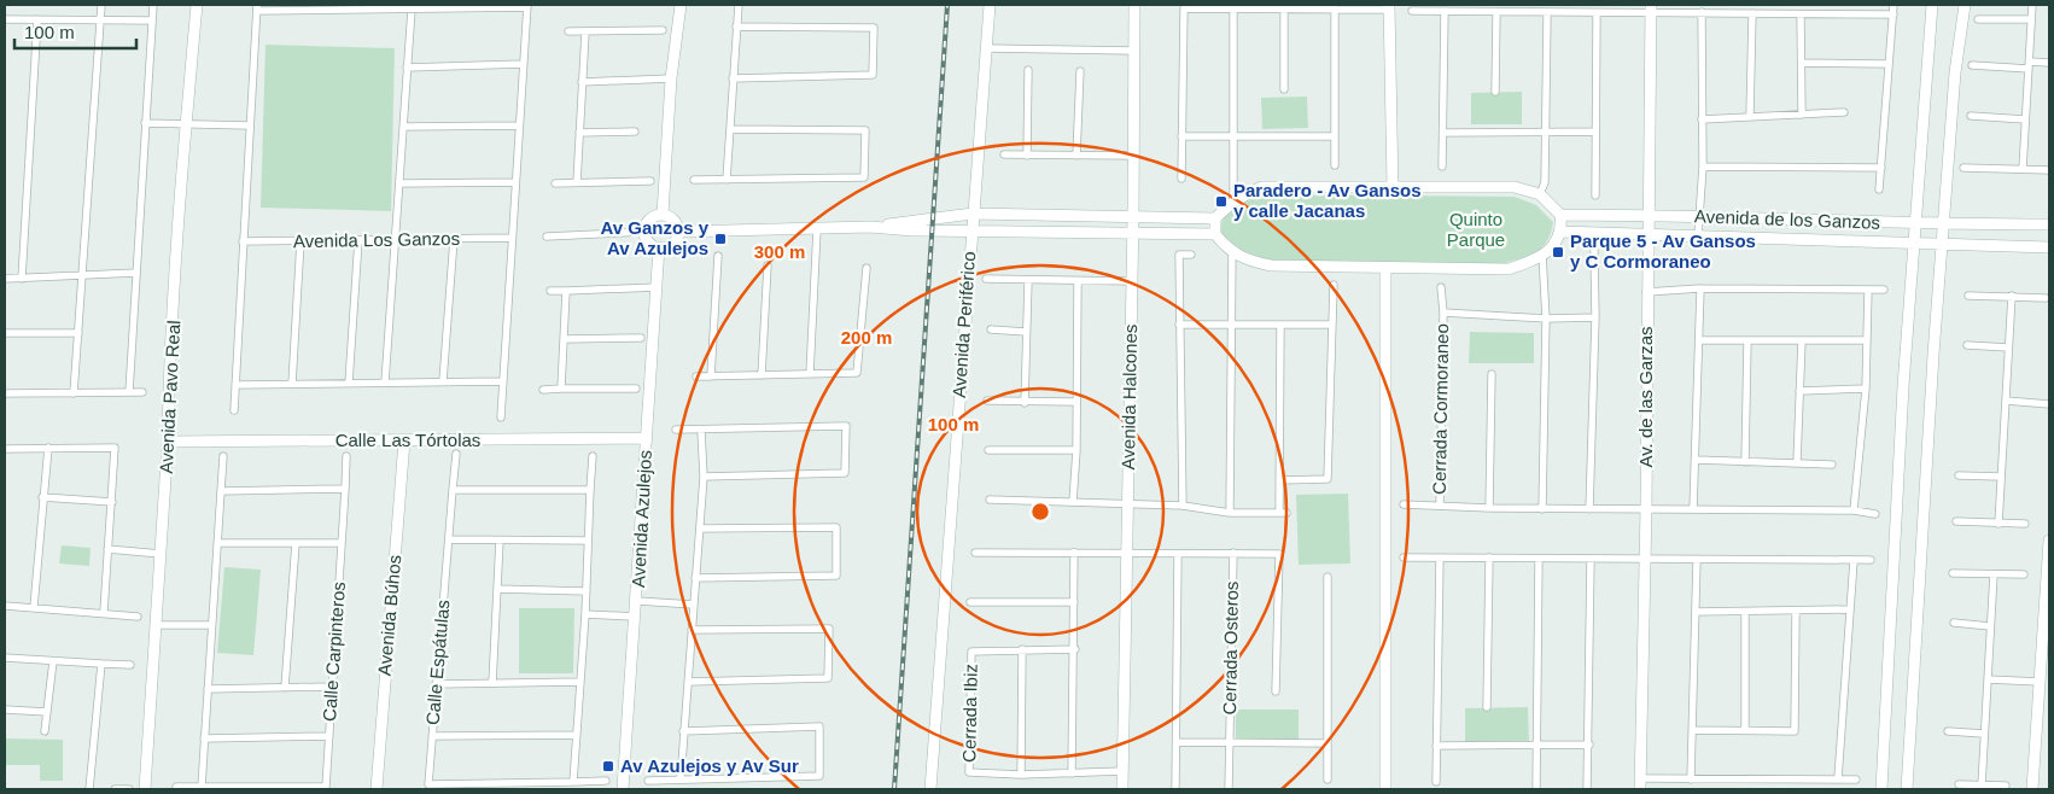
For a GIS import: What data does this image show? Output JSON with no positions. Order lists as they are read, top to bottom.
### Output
{
  "streets": {
    "street": [
      "Avenida de los Ganzos",
      "Avenida Los Ganzos",
      "Avenida Periférico",
      "Avenida Pavo Real",
      "Avenida Halcones",
      "Av. de las Garzas",
      "Cerrada Cormoraneo",
      "Calle Las Tórtolas",
      "Avenida Azulejos",
      "Avenida Búhos",
      "Cerrada Osteros",
      "Calle Carpinteros",
      "Calle Espátulas",
      "Cerrada Ibiz"
    ]
  },
  "crossings": [
    ["Avenida de los Ganzos", "Av. de las Garzas"],
    ["Avenida Pavo Real", "Calle Las Tórtolas"],
    ["Avenida Halcones", "Cerrada Ibiz"],
    ["Av. de las Garzas", "Cerrada Cormoraneo"],
    ["Calle Las Tórtolas", "Avenida Azulejos"],
    ["Calle Las Tórtolas", "Avenida Búhos"]
  ],
  "parks": ["Quinto Parque"],
  "places": {
    "transit": [
      "Paradero - Av Gansos y calle Jacanas",
      "Av Ganzos y Av Azulejos",
      "Parque 5 - Av Gansos y C Cormoraneo",
      "Av Azulejos y Av Sur"
    ]
  },
  "scale_bar": "100 m",
  "rings": ["300 m", "200 m", "100 m"]
}
